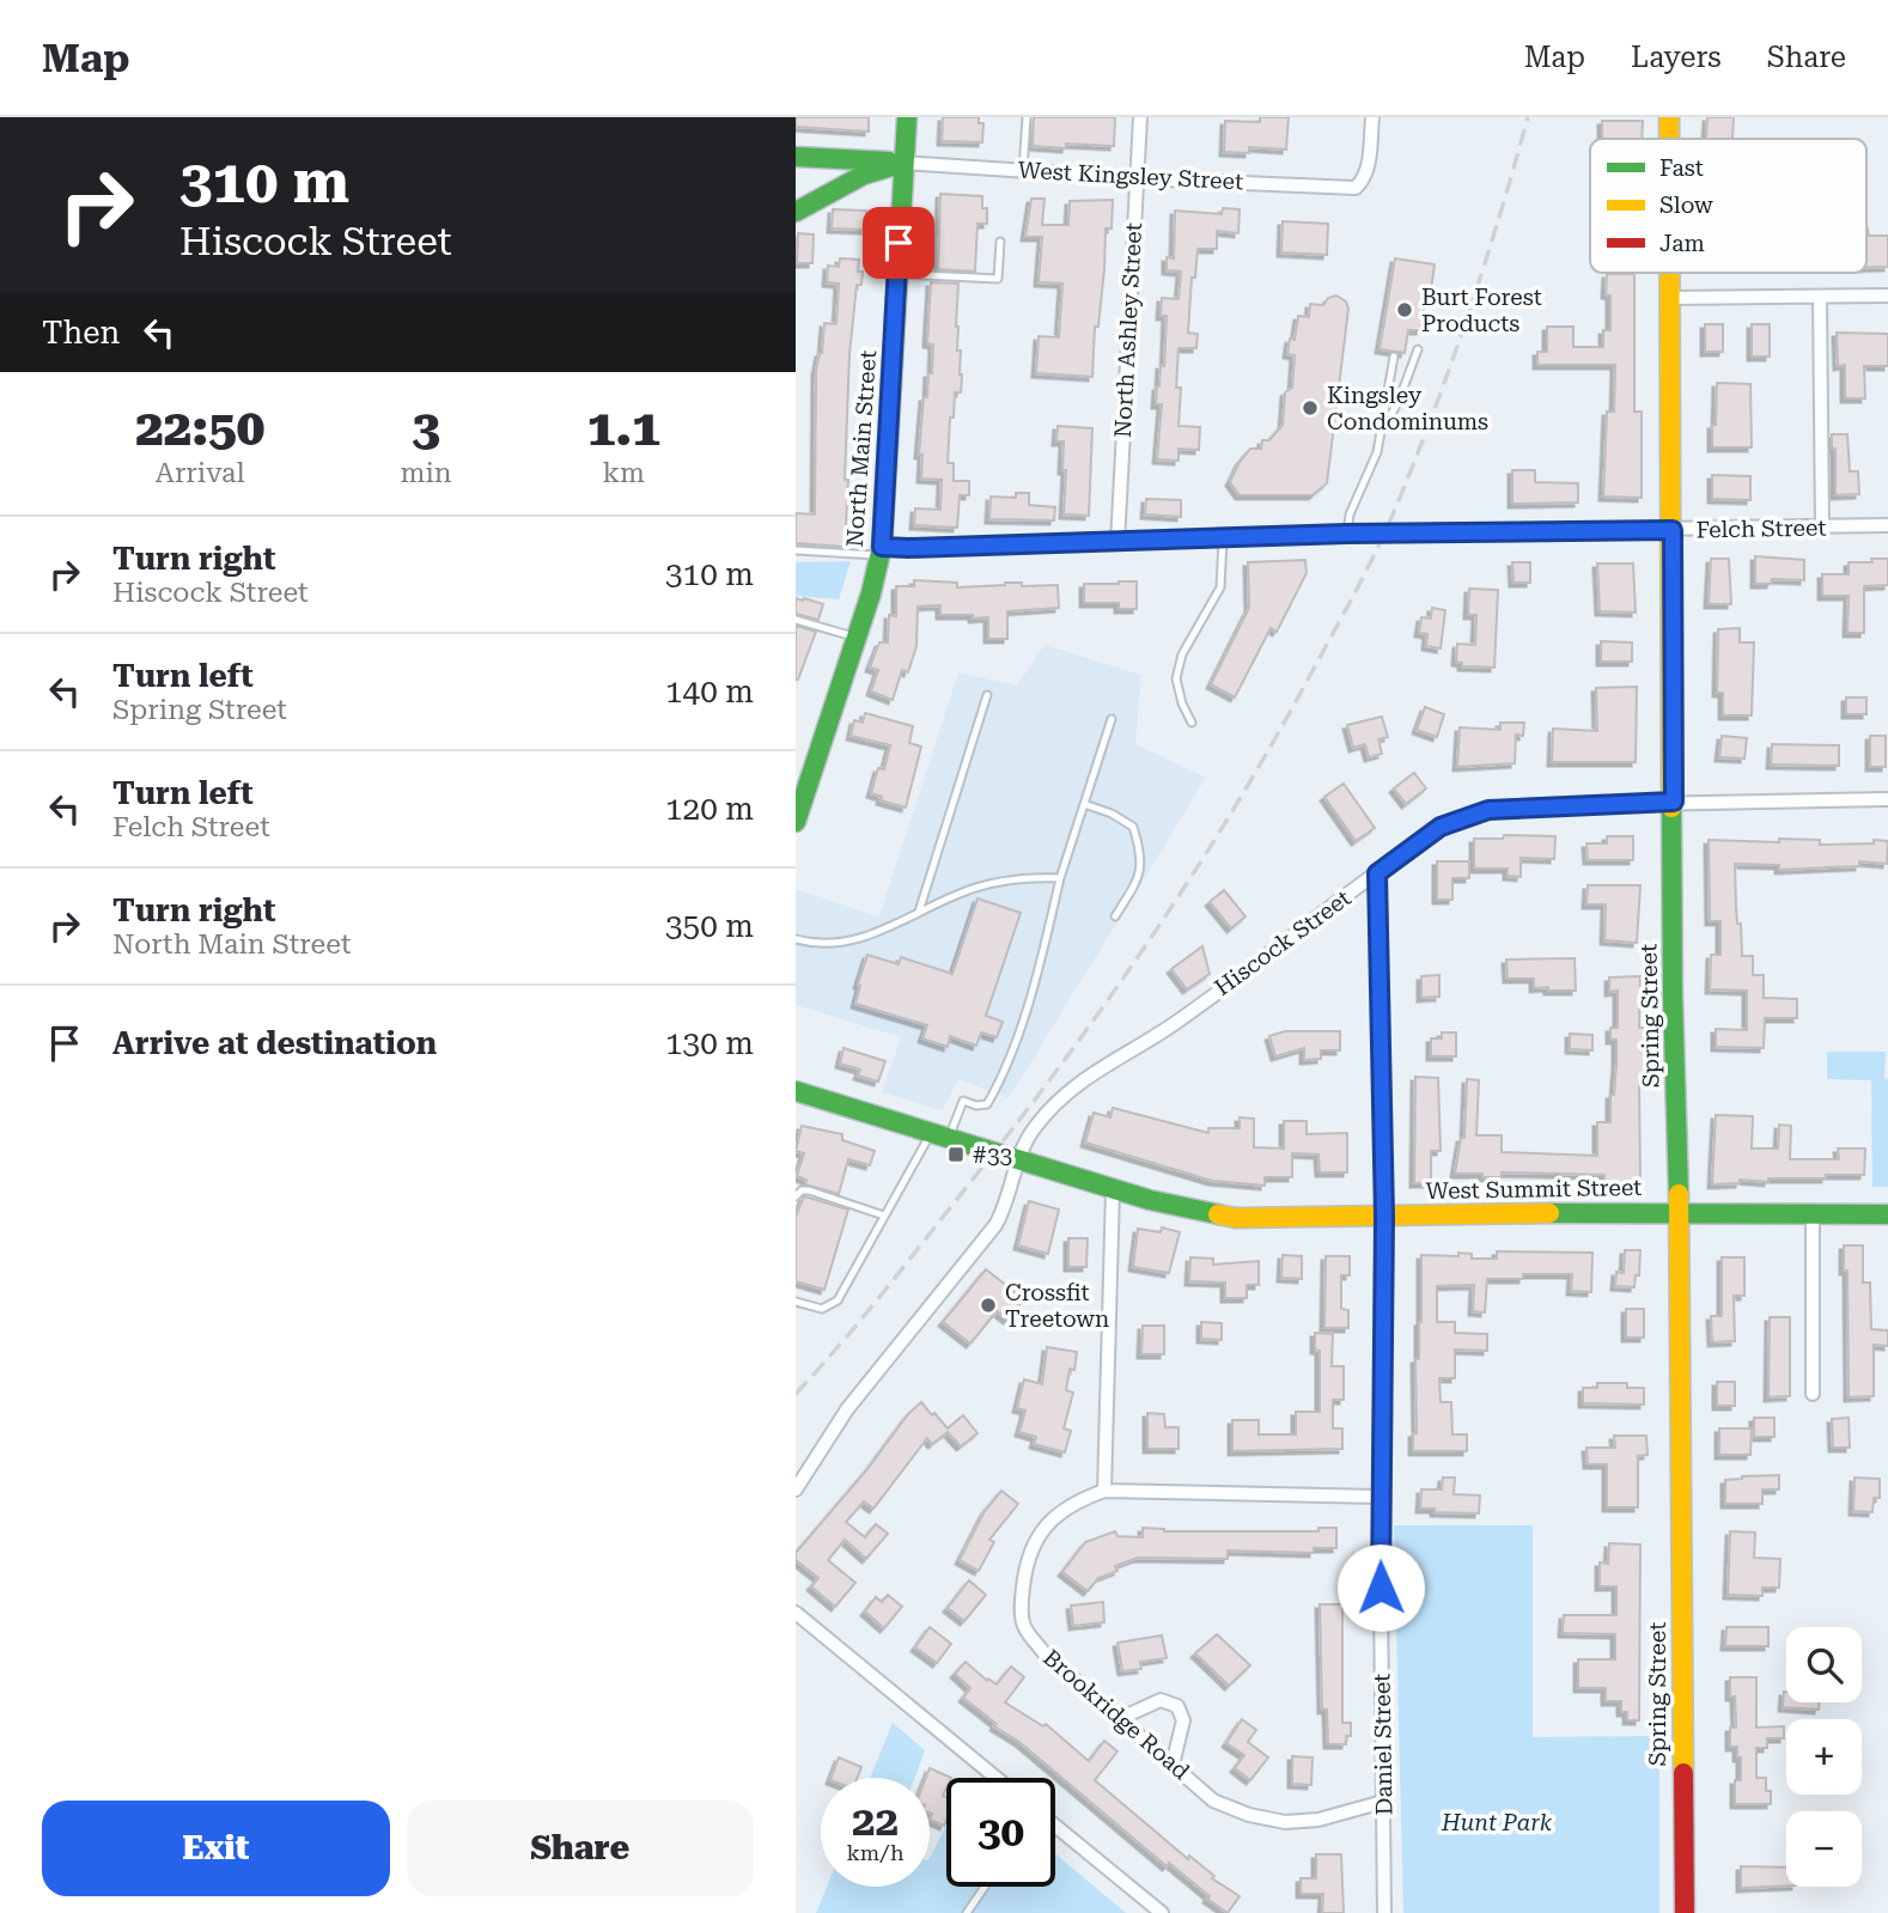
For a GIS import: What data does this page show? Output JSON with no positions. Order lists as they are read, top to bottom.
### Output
{
  "streets": {
    "street": [
      "West Kingsley Street",
      "North Ashley Street",
      "North Main Street",
      "Felch Street",
      "Hiscock Street",
      "Spring Street",
      "West Summit Street",
      "Brookridge Road",
      "Daniel Street"
    ]
  },
  "crossings": [
    ["West Kingsley Street", "North Ashley Street"],
    ["West Kingsley Street", "North Main Street"],
    ["North Ashley Street", "Felch Street"],
    ["North Main Street", "Felch Street"],
    ["Felch Street", "Spring Street"],
    ["Hiscock Street", "Spring Street"],
    ["Hiscock Street", "West Summit Street"],
    ["Hiscock Street", "Daniel Street"],
    ["Spring Street", "West Summit Street"],
    ["West Summit Street", "Daniel Street"],
    ["Brookridge Road", "Daniel Street"]
  ],
  "parks": ["Hunt Park"],
  "places": {
    "other": ["Burt Forest Products", "Kingsley Condominums", "Crossfit Treetown"],
    "transit": ["#33"]
  },
  "legend": ["Fast", "Slow", "Jam"],
  "page": {
    "header": "Map",
    "nav": ["Map", "Layers", "Share"],
    "turn": ["310 m", "Hiscock Street"],
    "then": "Then",
    "eta": [
      "22:50",
      "Arrival",
      "3",
      "min",
      "1.1",
      "km"
    ],
    "list": [
      {
        "name": "Turn right",
        "note": "Hiscock Street",
        "value": "310 m"
      },
      {
        "name": "Turn left",
        "note": "Spring Street",
        "value": "140 m"
      },
      {
        "name": "Turn left",
        "note": "Felch Street",
        "value": "120 m"
      },
      {
        "name": "Turn right",
        "note": "North Main Street",
        "value": "350 m"
      },
      {
        "name": "Arrive at destination",
        "value": "130 m"
      }
    ],
    "map_buttons": ["+", "−"],
    "speed": "22 km/h",
    "limit": "30",
    "buttons": ["Exit", "Share"]
  }
}
